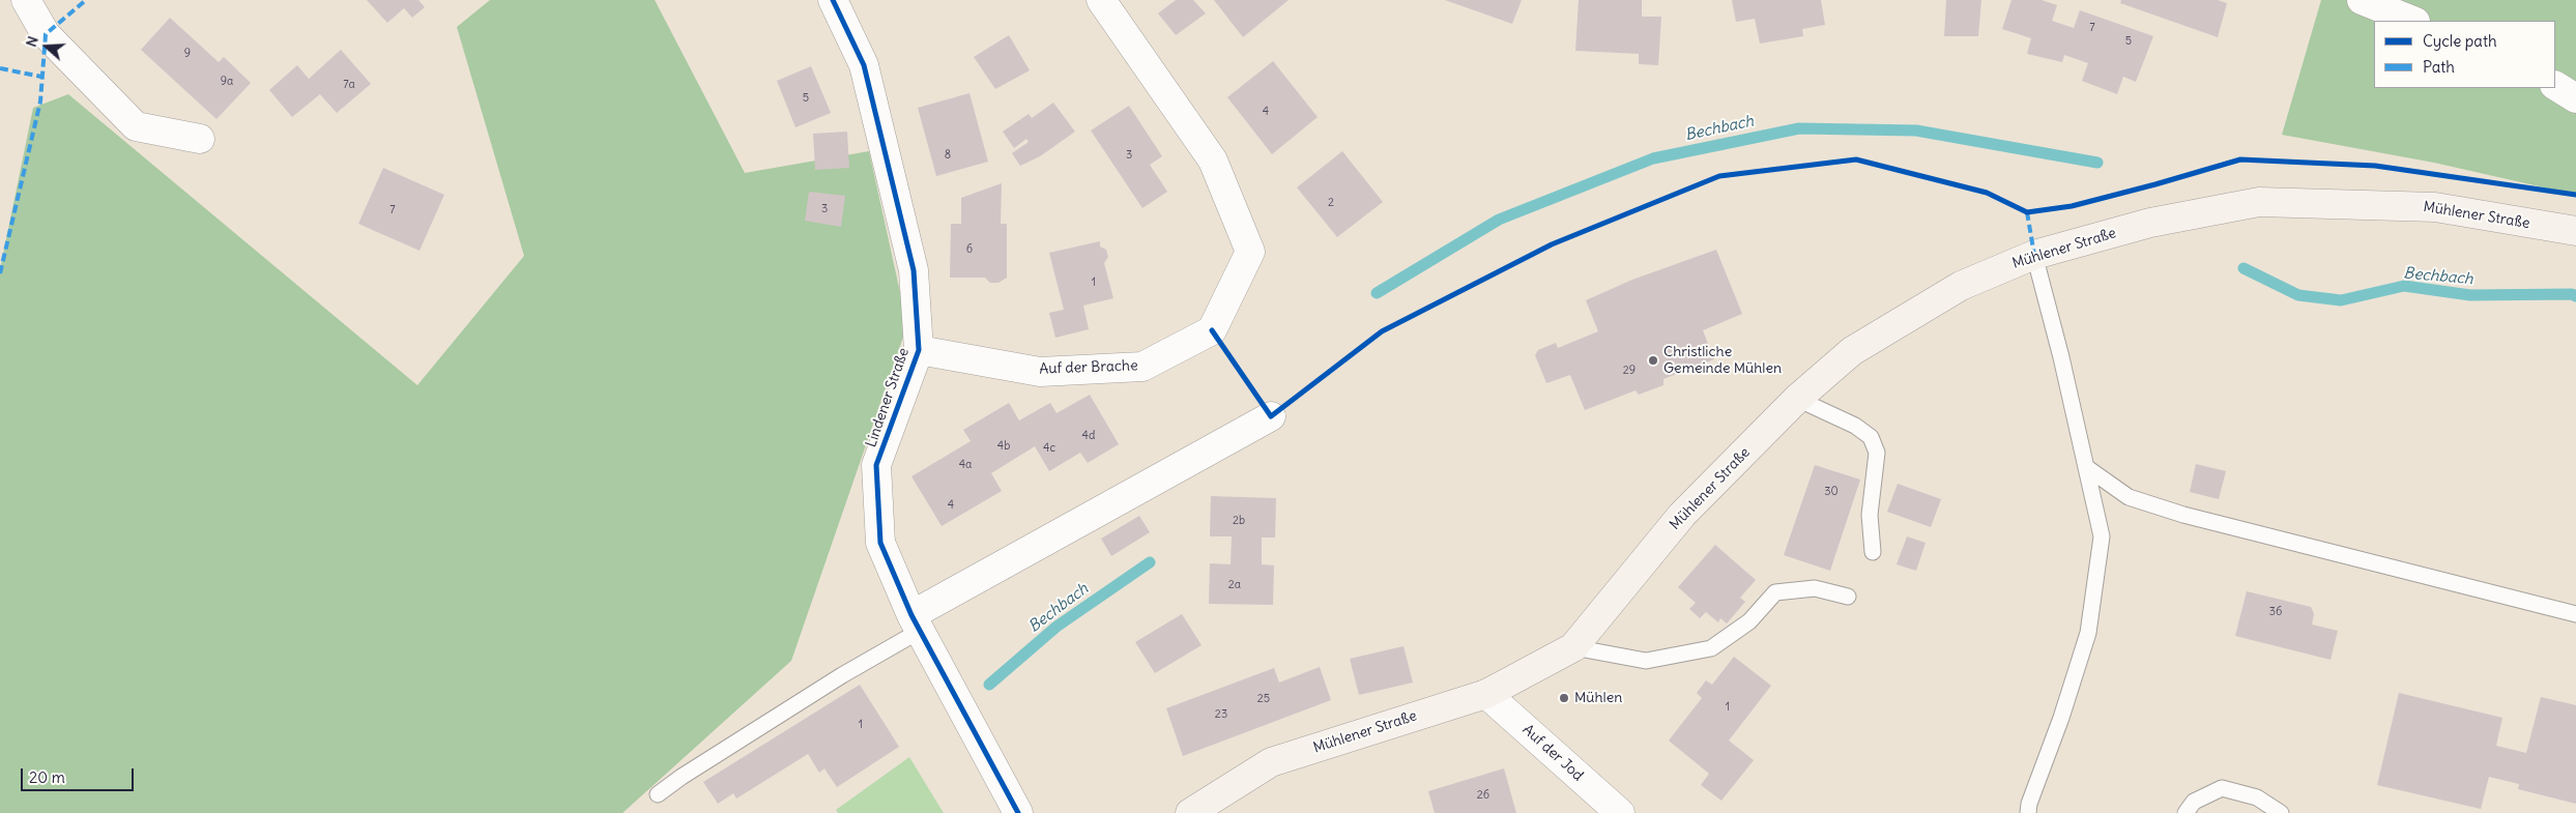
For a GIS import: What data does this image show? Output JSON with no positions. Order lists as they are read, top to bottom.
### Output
{
  "streets": {
    "main road": ["Mühlener Straße"],
    "street": ["Auf der Brache", "Lindener Straße", "Auf der Jod"]
  },
  "crossings": [
    ["Mühlener Straße", "Auf der Jod"],
    ["Auf der Brache", "Lindener Straße"]
  ],
  "water": ["Bechbach"],
  "places": ["Christliche Gemeinde Mühlen", "Mühlen"],
  "house_numbers": [
    "7",
    "5",
    "9",
    "9a",
    "7a",
    "5",
    "4",
    "8",
    "3",
    "2",
    "3",
    "7",
    "6",
    "1",
    "29",
    "4d",
    "4b",
    "4c",
    "4a",
    "30",
    "4",
    "2b",
    "2a",
    "36",
    "25",
    "1",
    "23",
    "1",
    "26"
  ],
  "legend": ["Cycle path", "Path"],
  "scale_bar": "20 m",
  "north": "left"
}
